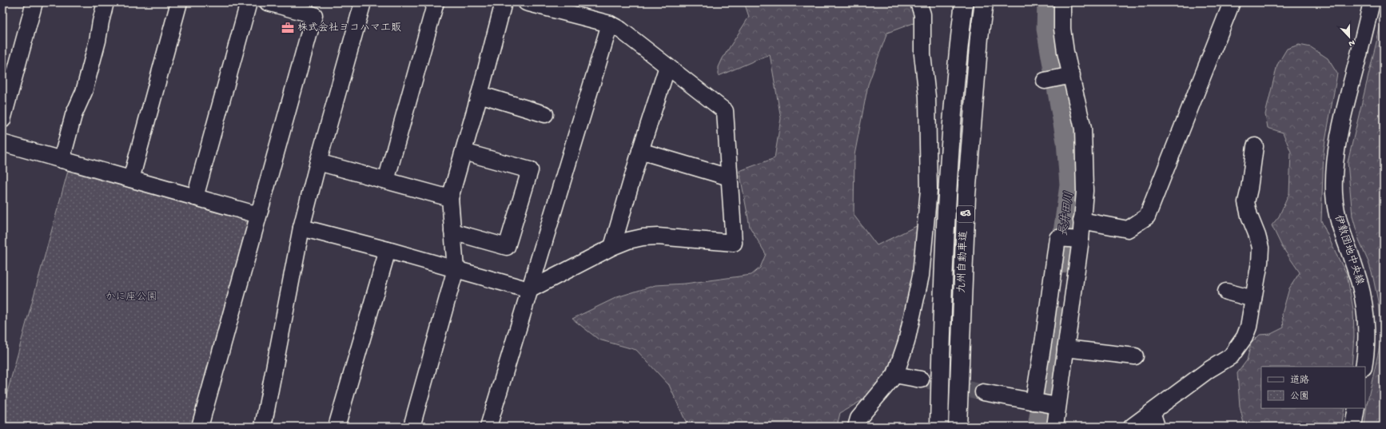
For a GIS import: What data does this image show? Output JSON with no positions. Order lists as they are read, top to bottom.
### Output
{
  "streets": {
    "highway": ["E3", "九州自動車道"],
    "street": ["伊敷団地中央線"]
  },
  "water": ["長井田川"],
  "parks": ["かに座公園"],
  "places": {
    "office": ["株式会社ヨコハマ工販"]
  },
  "legend": ["道路", "公園"],
  "north": "bottom"
}
